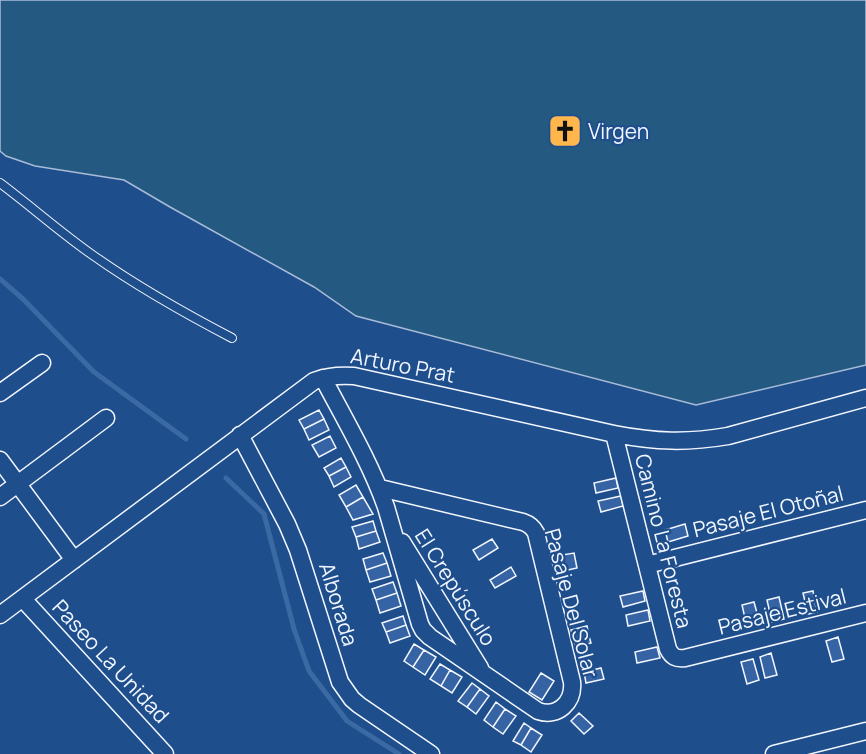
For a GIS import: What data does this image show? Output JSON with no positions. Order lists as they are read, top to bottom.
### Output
{
  "streets": {
    "street": [
      "Arturo Prat",
      "Pasaje El Otoñal",
      "Camino La Foresta",
      "El Crepúsculo",
      "Pasaje Del Solar",
      "Alborada",
      "Pasaje Estival",
      "Paseo La Unidad"
    ]
  },
  "crossings": [
    ["Arturo Prat", "Camino La Foresta"],
    ["Arturo Prat", "El Crepúsculo"],
    ["Arturo Prat", "Alborada"],
    ["Arturo Prat", "Paseo La Unidad"],
    ["Pasaje El Otoñal", "Camino La Foresta"],
    ["Camino La Foresta", "Pasaje Estival"],
    ["El Crepúsculo", "Pasaje Del Solar"]
  ],
  "places": {
    "church": ["Virgen"]
  }
}
